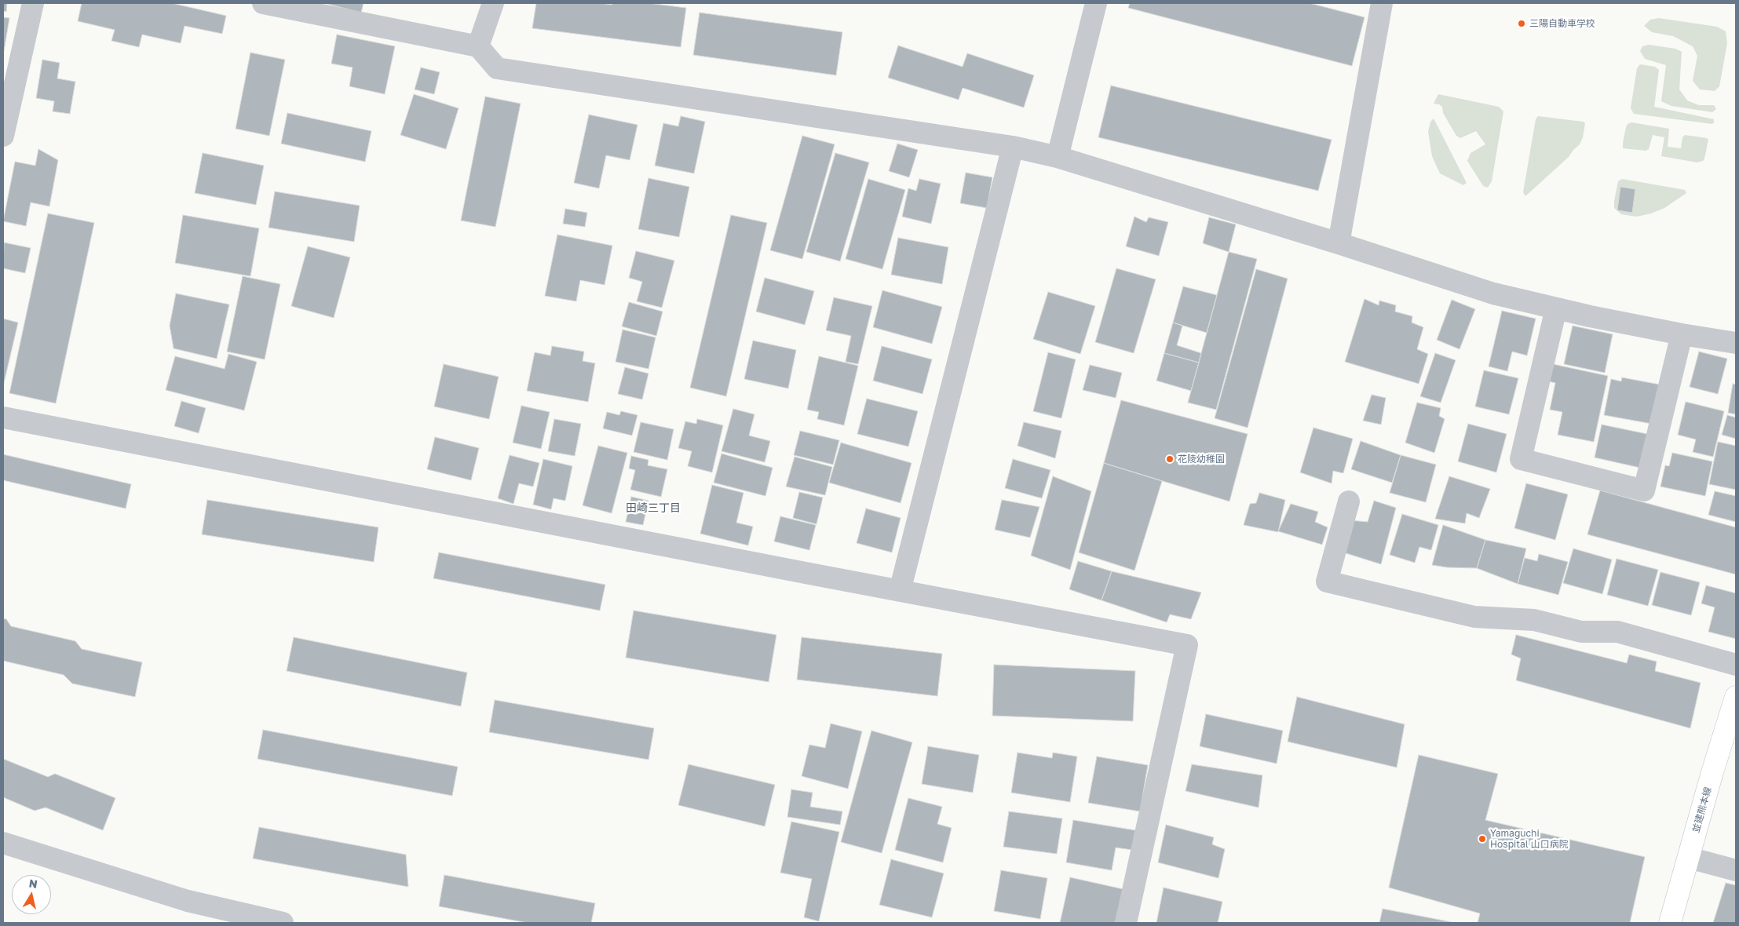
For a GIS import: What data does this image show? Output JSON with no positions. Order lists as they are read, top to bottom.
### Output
{
  "streets": {
    "main road": ["並建熊本線"]
  },
  "districts": ["田崎三丁目"],
  "places": ["三陽自動車学校", "花陵幼稚園", "Yamaguchi Hospital 山口病院"],
  "north": "top"
}
